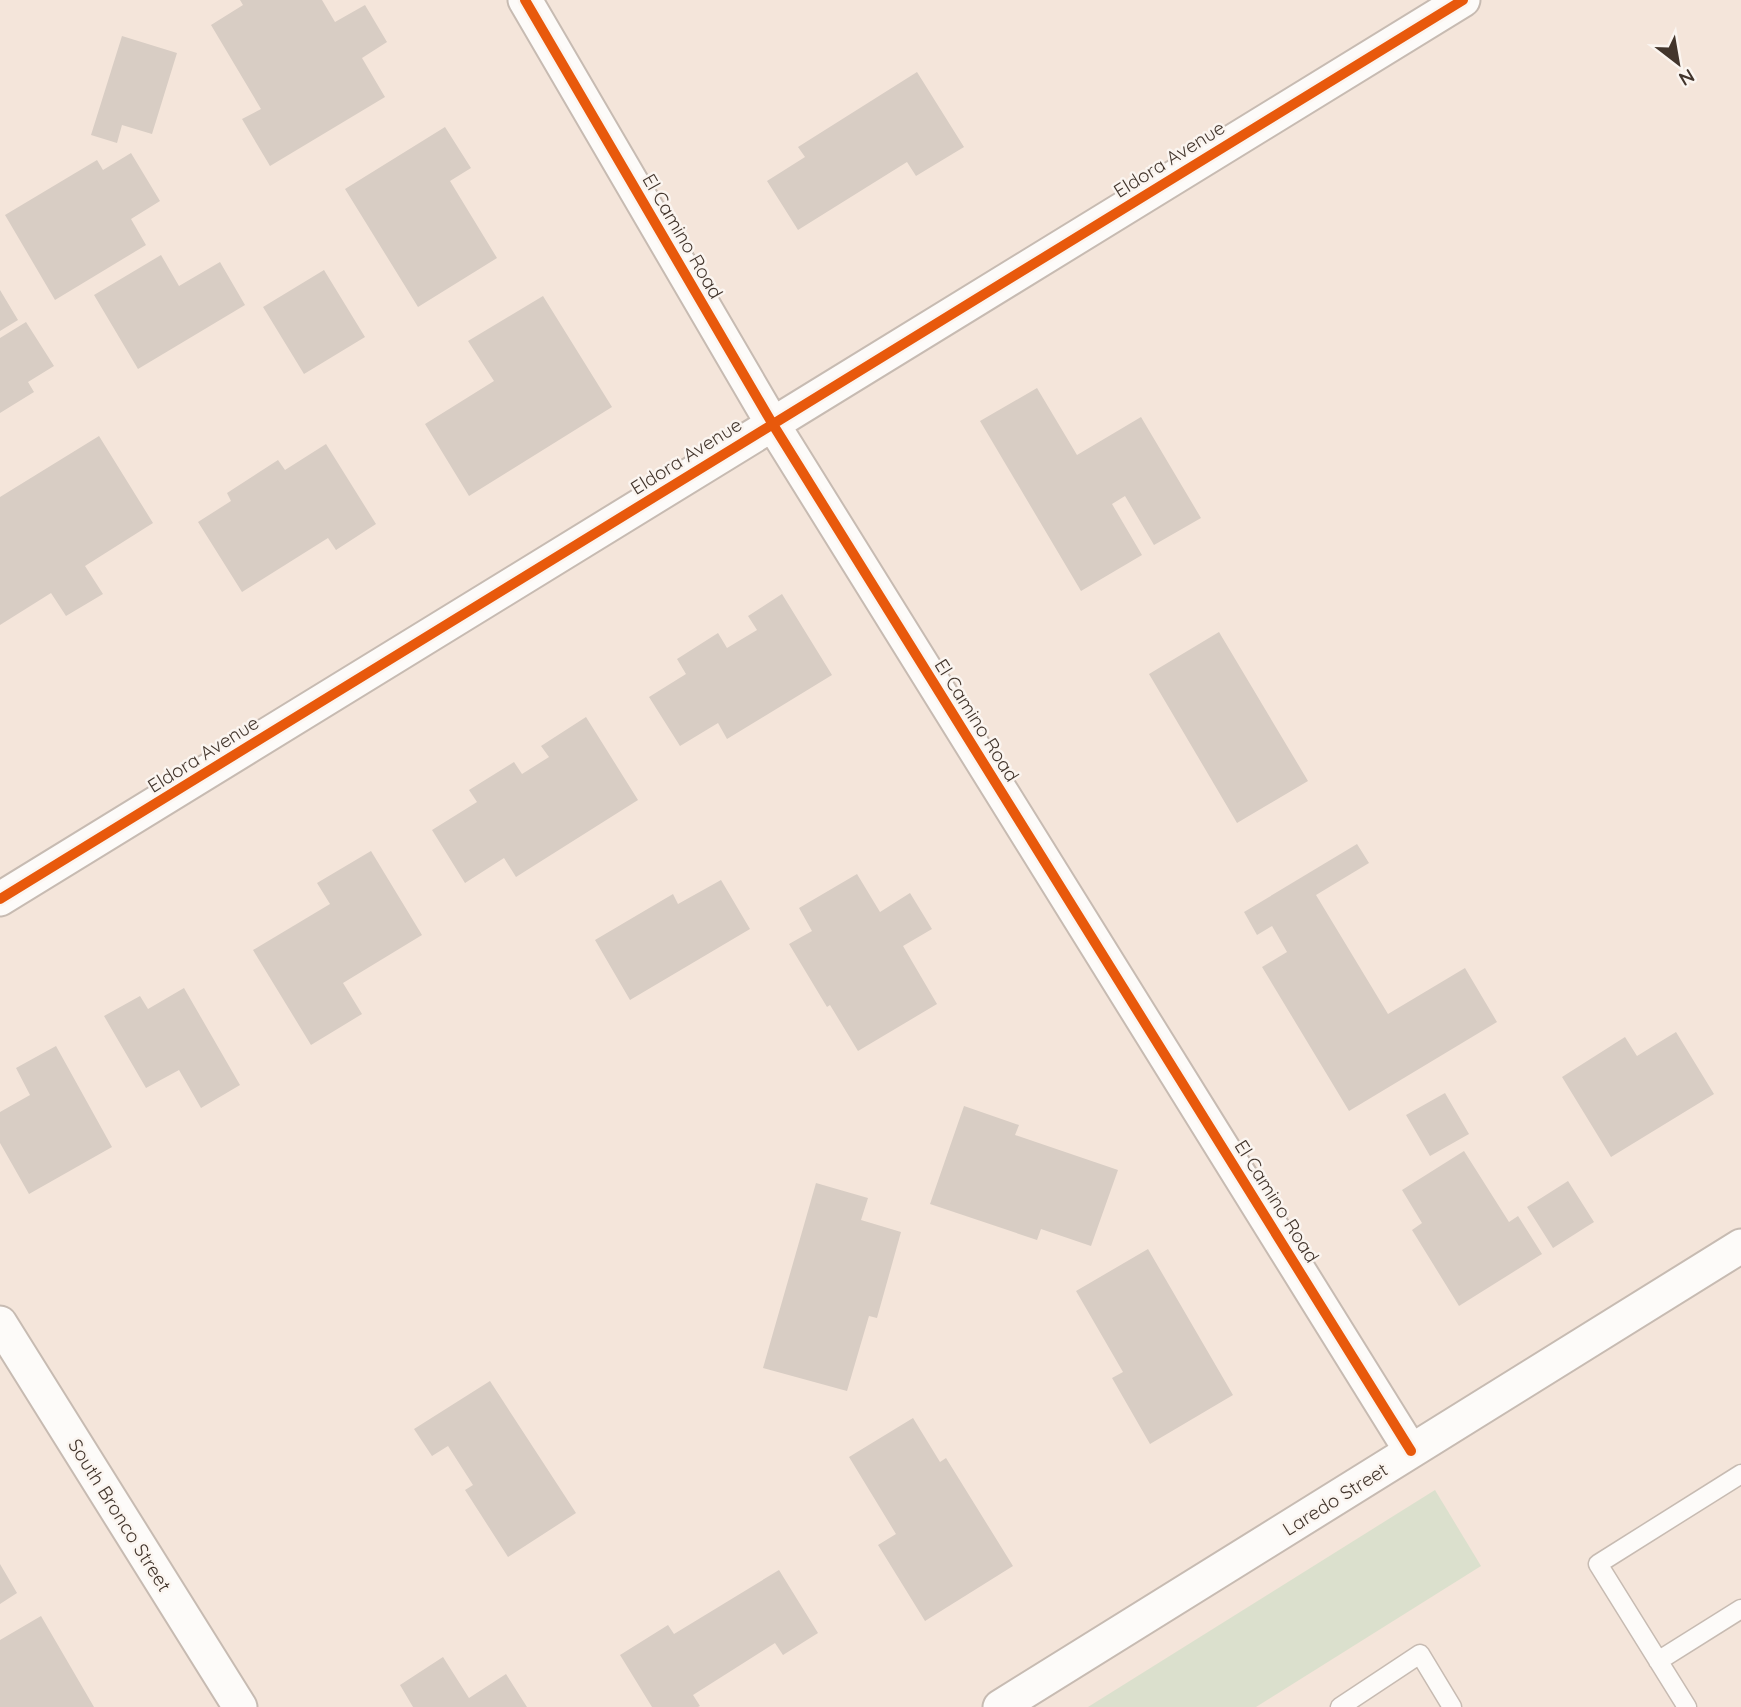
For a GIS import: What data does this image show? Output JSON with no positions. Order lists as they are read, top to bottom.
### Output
{
  "streets": {
    "street": [
      "Eldora Avenue",
      "El Camino Road",
      "Laredo Street",
      "South Bronco Street"
    ]
  },
  "crossings": [
    ["Eldora Avenue", "El Camino Road"],
    ["El Camino Road", "Laredo Street"]
  ],
  "north": "bottom right"
}
